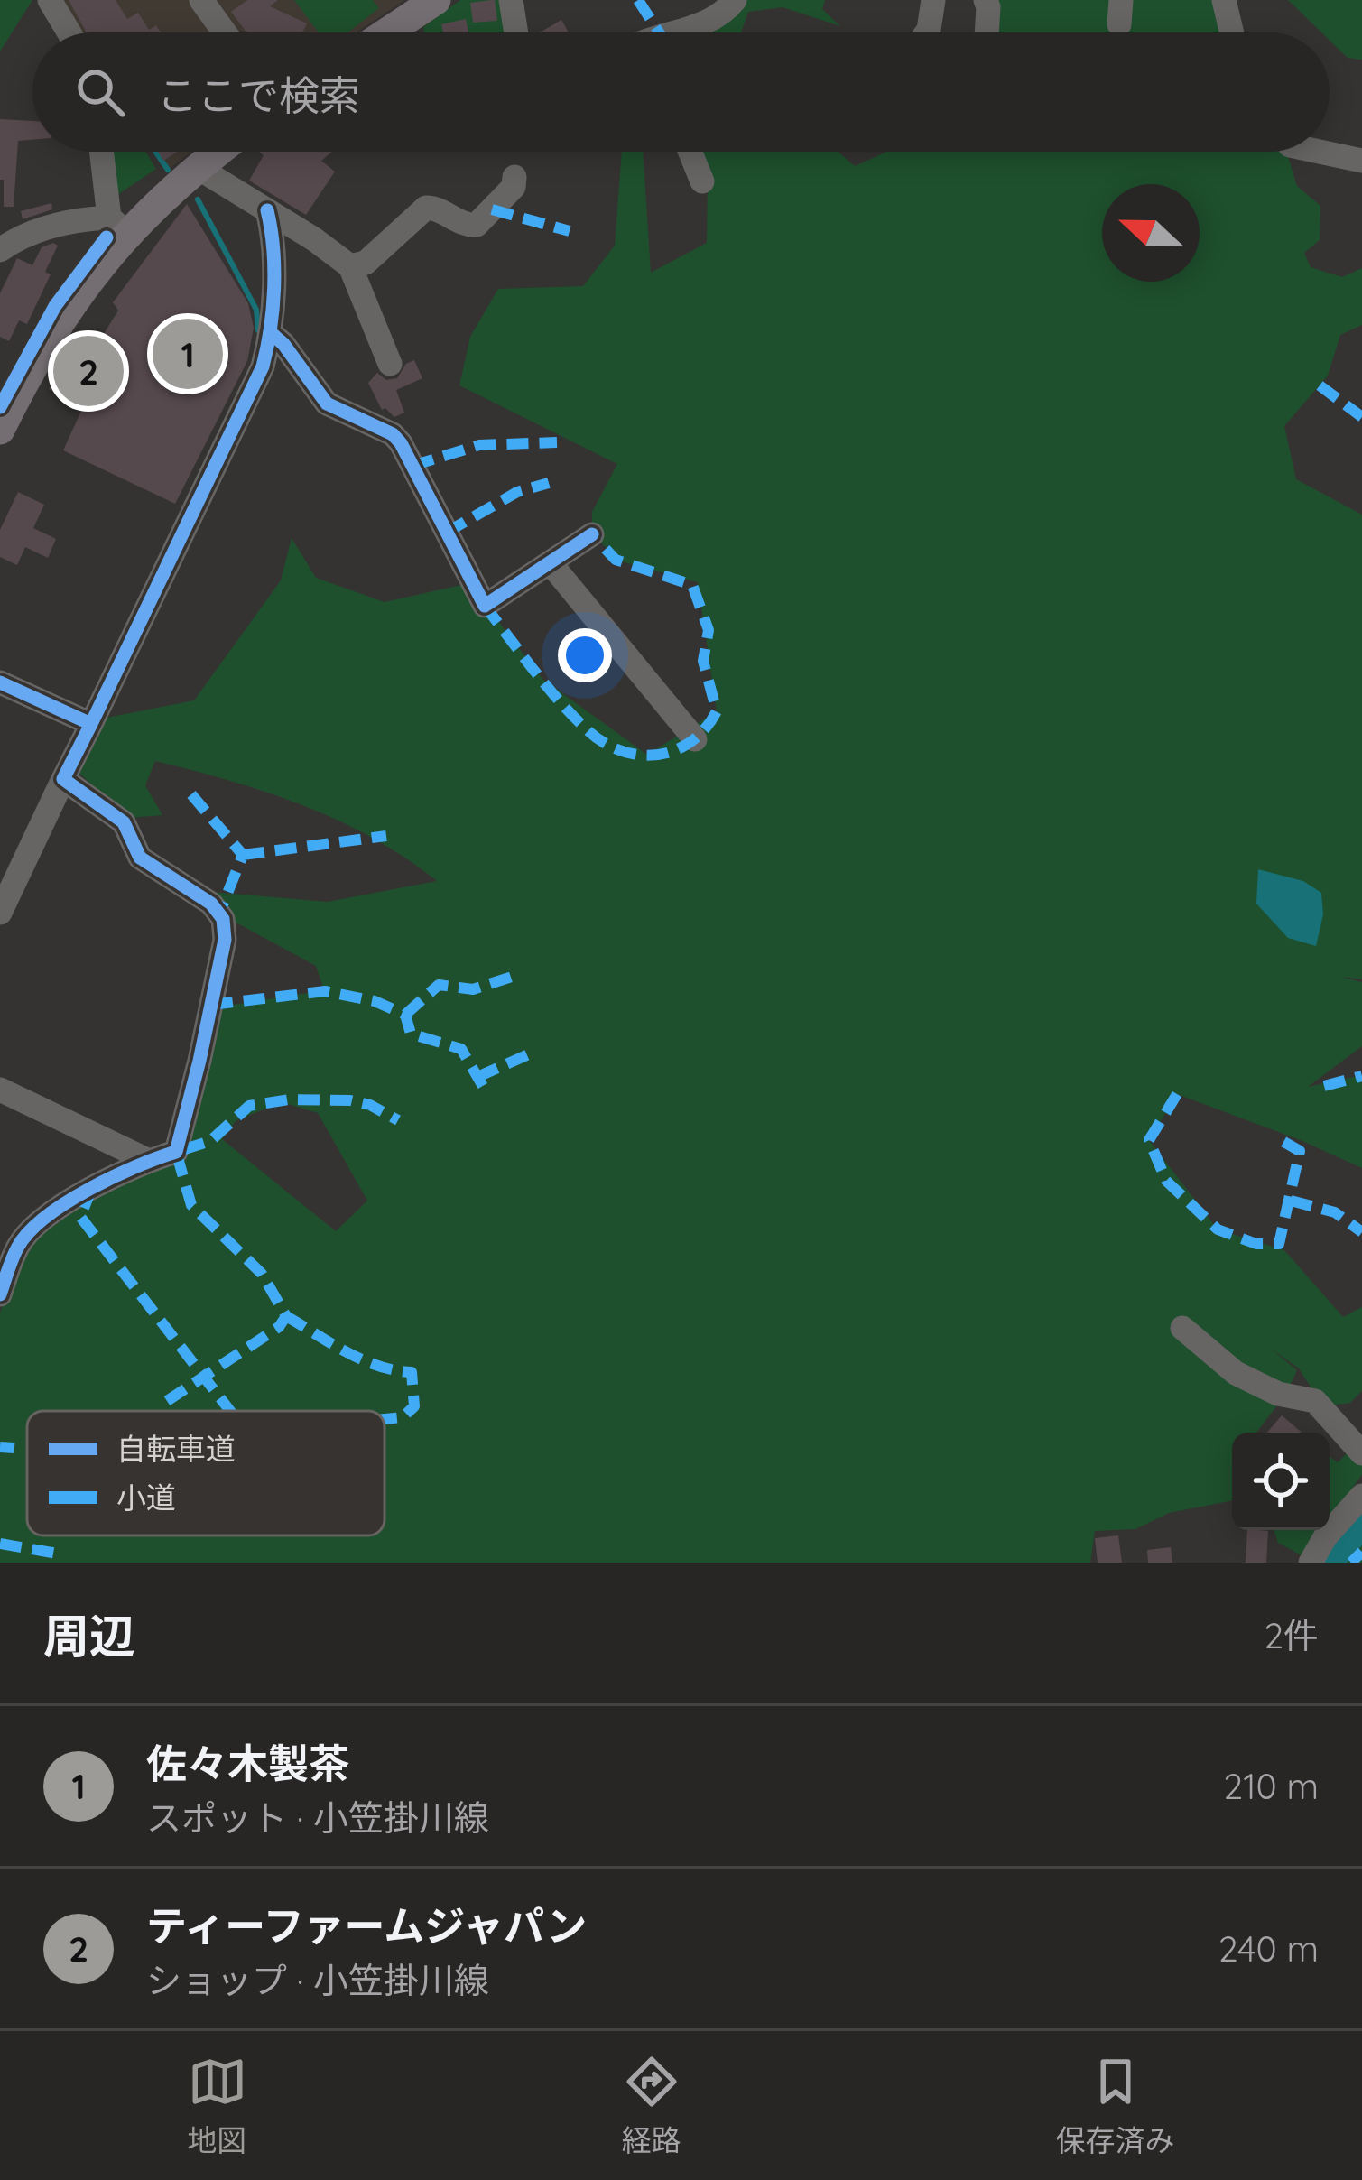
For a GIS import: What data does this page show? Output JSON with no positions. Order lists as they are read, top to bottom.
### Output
{
  "legend": ["自転車道", "小道"],
  "north": "left",
  "page": {
    "search": "ここで検索",
    "pins": ["1", "2"],
    "heading": ["周辺", "2件"],
    "list": [
      {
        "mark": "1",
        "name": "佐々木製茶",
        "note": "スポット · 小笠掛川線",
        "value": "210 m"
      },
      {
        "mark": "2",
        "name": "ティーファームジャパン",
        "note": "ショップ · 小笠掛川線",
        "value": "240 m"
      }
    ],
    "nav": ["地図", "経路", "保存済み"]
  }
}
